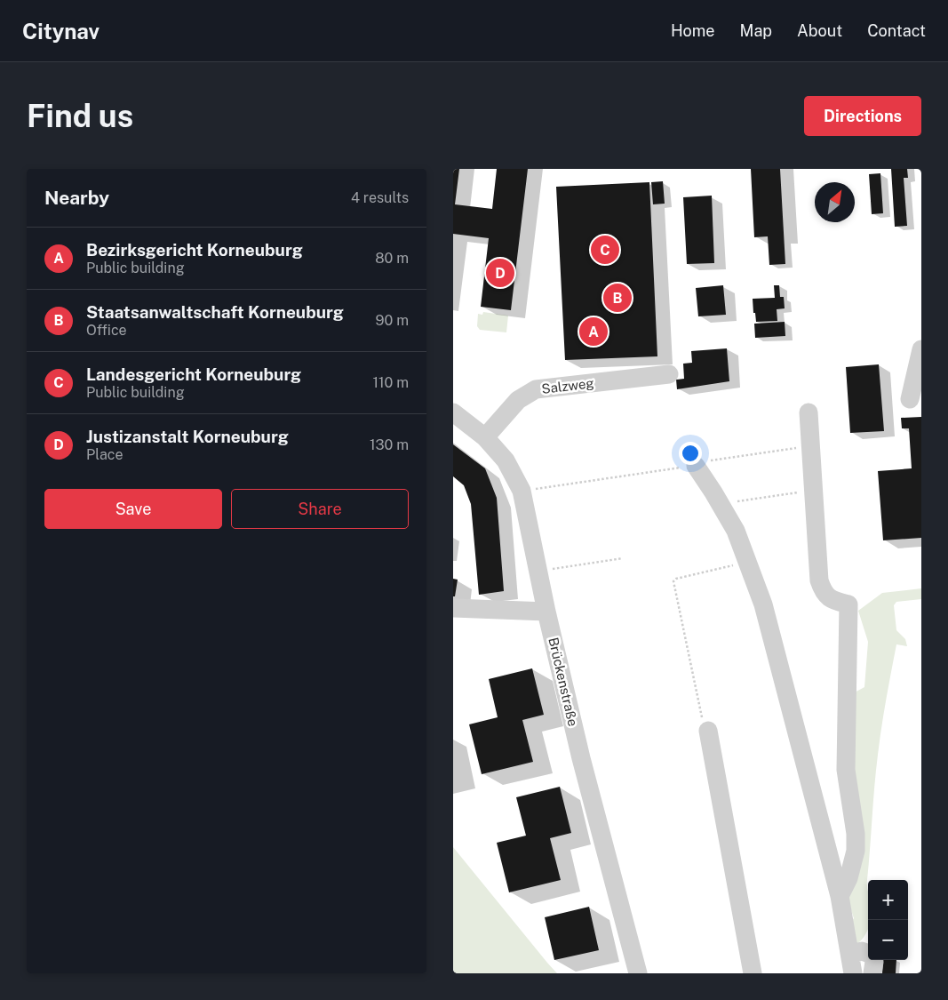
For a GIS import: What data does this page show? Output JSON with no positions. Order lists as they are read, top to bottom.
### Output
{
  "streets": {
    "street": ["Salzweg", "Brückenstraße"]
  },
  "crossings": [
    ["Salzweg", "Brückenstraße"]
  ],
  "north": "top right",
  "page": {
    "header": "Citynav",
    "nav": [
      "Home",
      "Map",
      "About",
      "Contact"
    ],
    "buttons": [
      "Directions",
      ["Save", "Share"]
    ],
    "title": "Find us",
    "heading": ["Nearby", "4 results"],
    "list": [
      {
        "mark": "A",
        "name": "Bezirksgericht Korneuburg",
        "note": "Public building",
        "value": "80 m"
      },
      {
        "mark": "B",
        "name": "Staatsanwaltschaft Korneuburg",
        "note": "Office",
        "value": "90 m"
      },
      {
        "mark": "C",
        "name": "Landesgericht Korneuburg",
        "note": "Public building",
        "value": "110 m"
      },
      {
        "mark": "D",
        "name": "Justizanstalt Korneuburg",
        "note": "Place",
        "value": "130 m"
      }
    ],
    "pins": [
      "C",
      "D",
      "B",
      "A"
    ],
    "map_buttons": ["+", "−"]
  }
}
